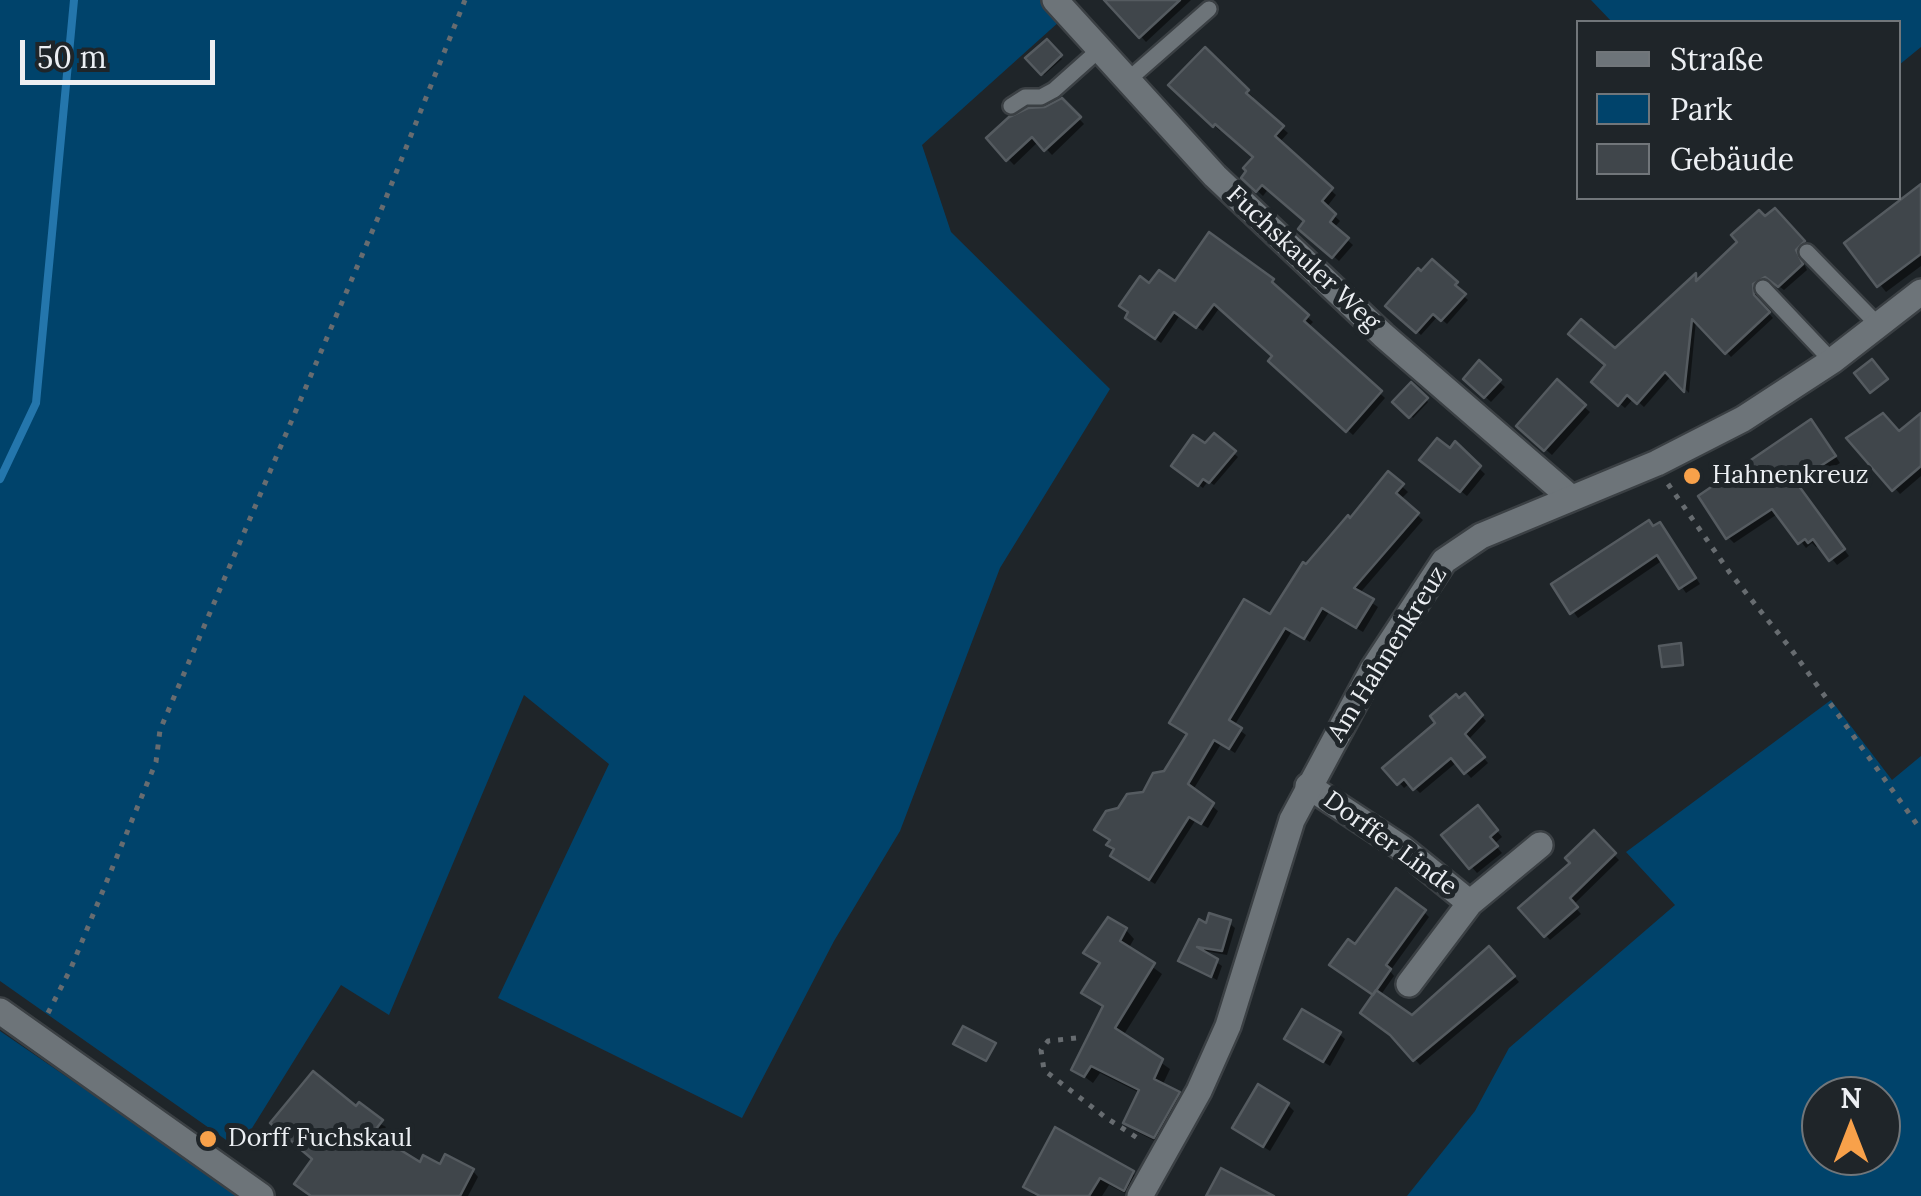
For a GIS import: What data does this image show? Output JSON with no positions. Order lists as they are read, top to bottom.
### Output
{
  "streets": {
    "street": ["Fuchskauler Weg", "Am Hahnenkreuz", "Dorffer Linde"]
  },
  "crossings": [
    ["Fuchskauler Weg", "Am Hahnenkreuz"],
    ["Am Hahnenkreuz", "Dorffer Linde"]
  ],
  "places": ["Hahnenkreuz", "Dorff Fuchskaul"],
  "legend": ["Straße", "Park", "Gebäude"],
  "scale_bar": "50 m",
  "north": "top"
}
